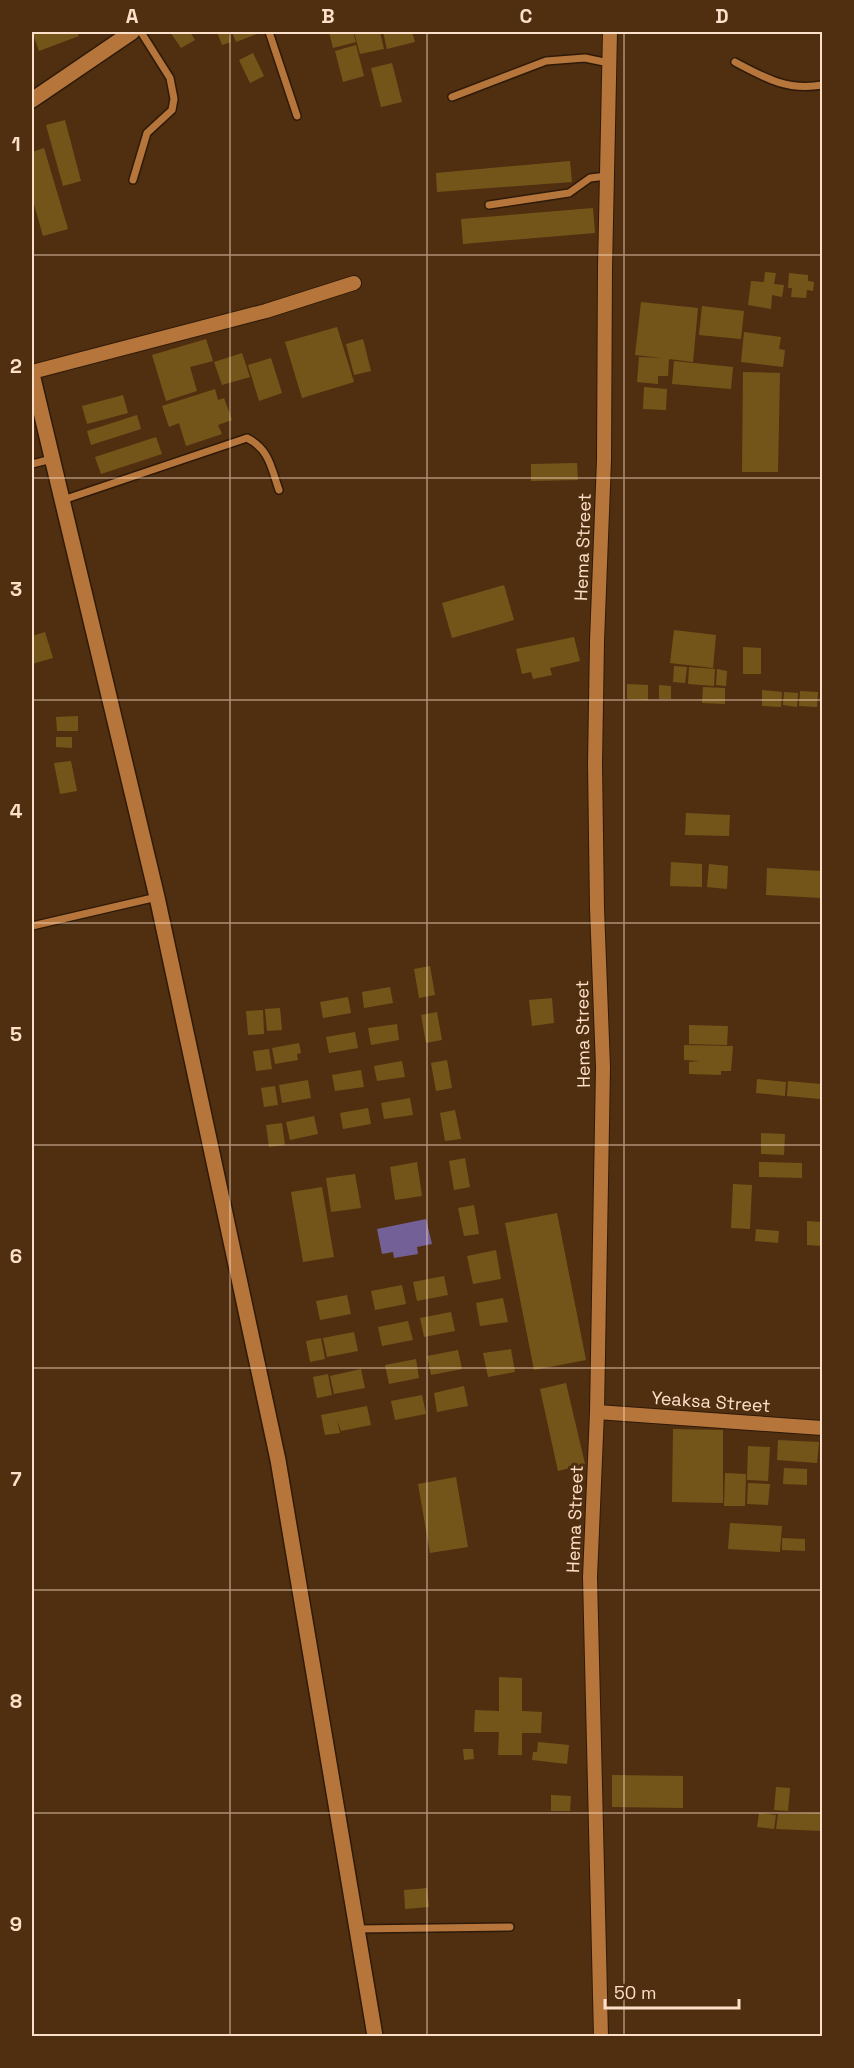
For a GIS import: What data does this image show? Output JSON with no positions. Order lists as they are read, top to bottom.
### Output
{
  "streets": {
    "street": ["Hema Street", "Yeaksa Street"]
  },
  "crossings": [
    ["Hema Street", "Yeaksa Street"]
  ],
  "scale_bar": "50 m",
  "grid": {
    "columns": [
      "A",
      "B",
      "C",
      "D"
    ],
    "rows": [
      "1",
      "2",
      "3",
      "4",
      "5",
      "6",
      "7",
      "8",
      "9"
    ]
  }
}
